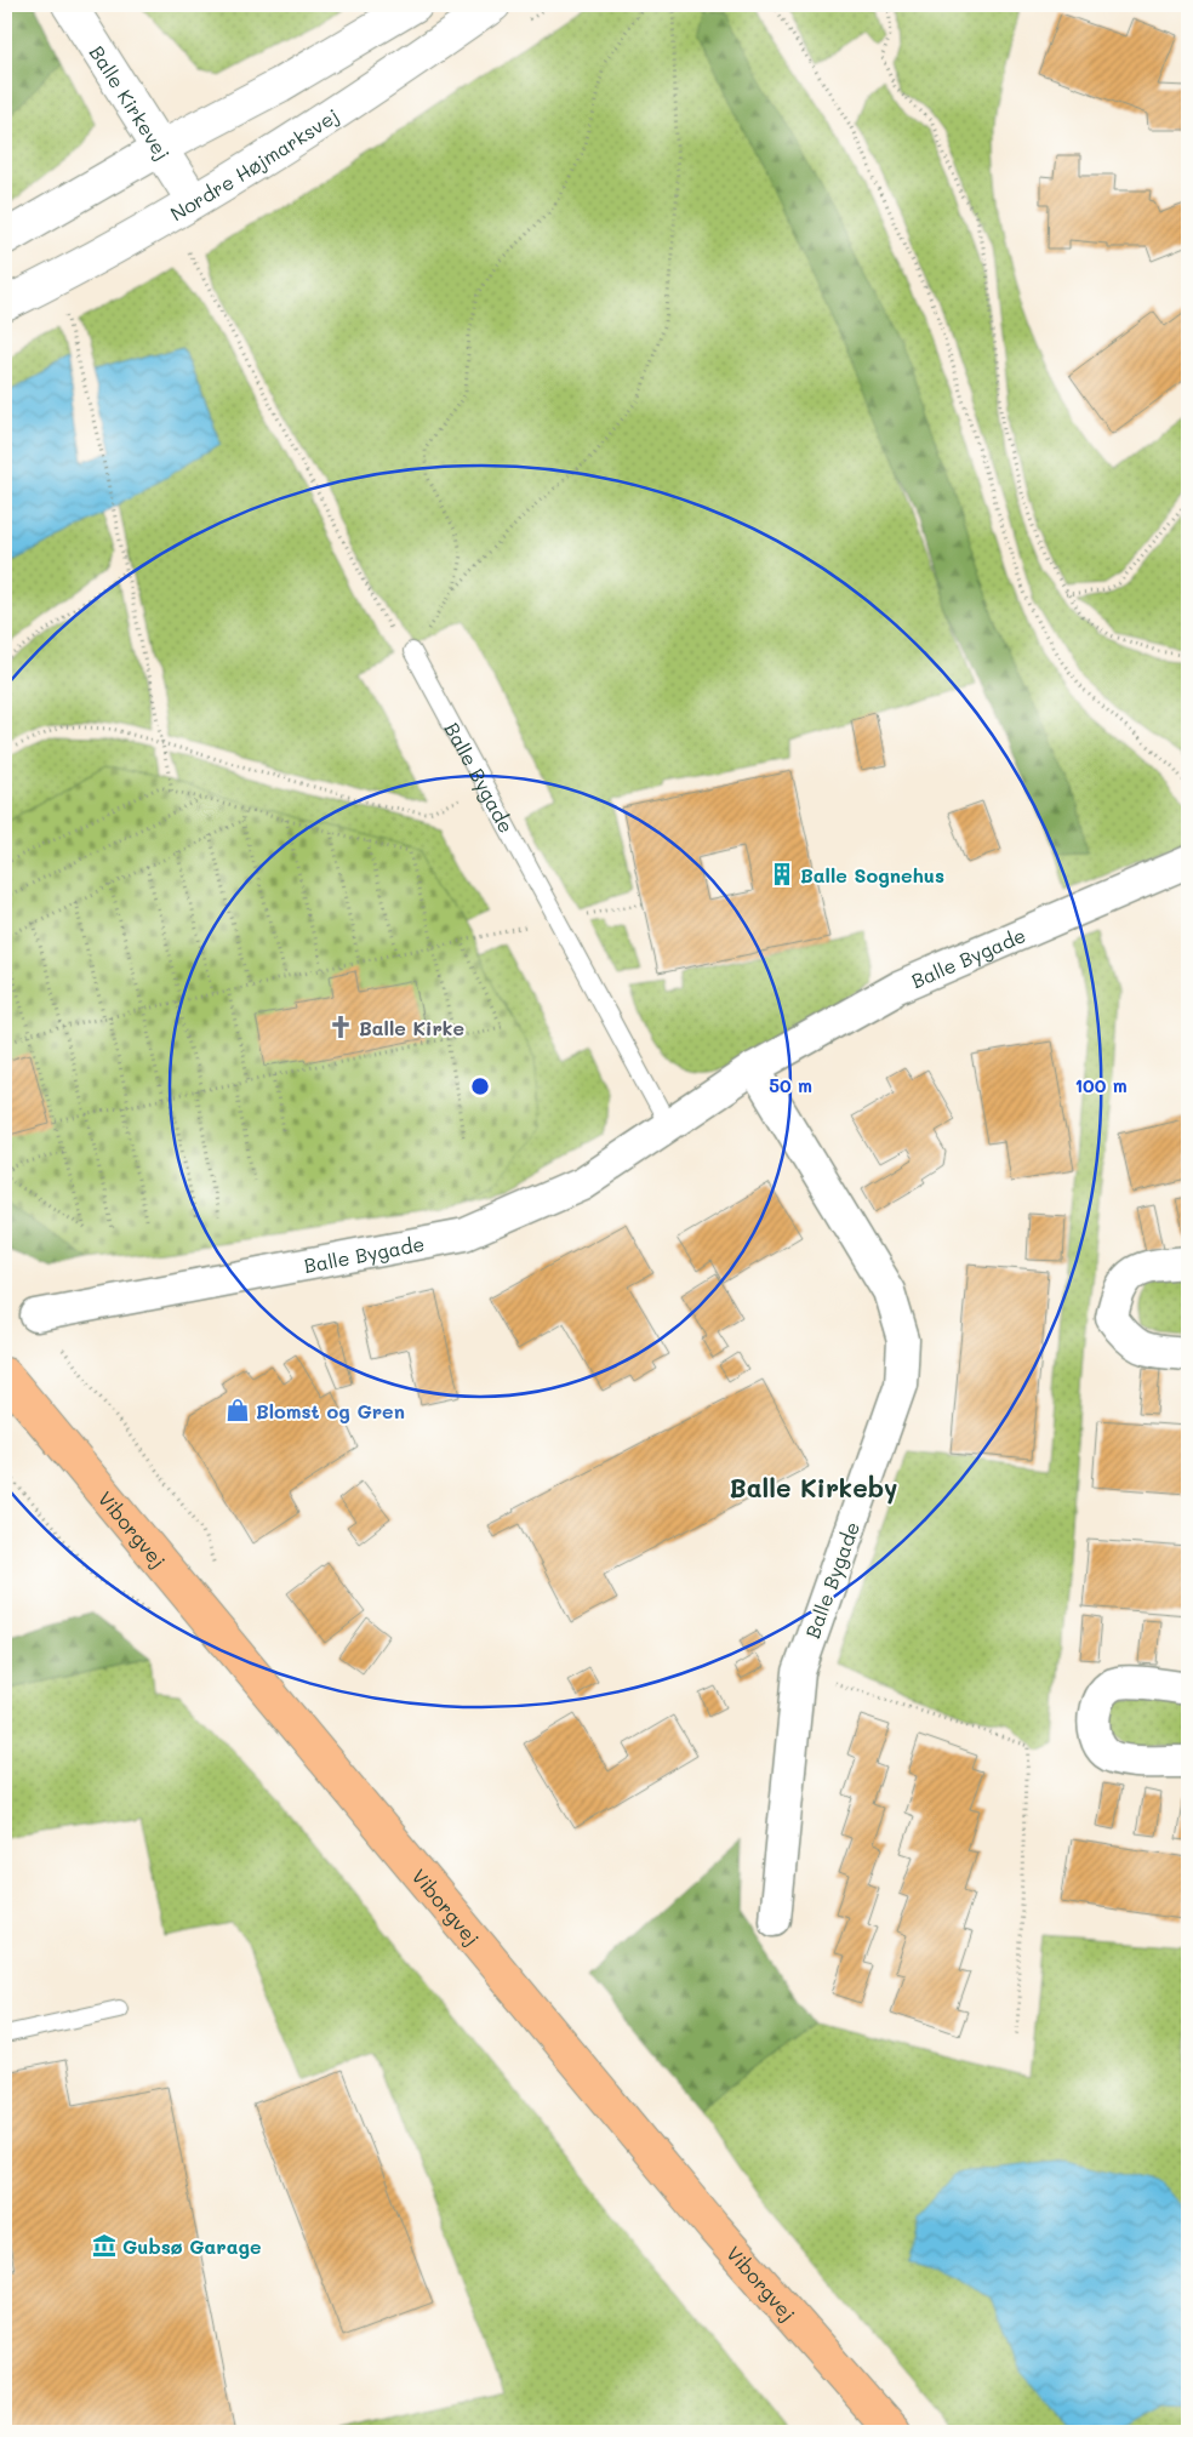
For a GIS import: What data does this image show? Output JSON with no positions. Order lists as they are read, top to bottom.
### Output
{
  "streets": {
    "main road": ["Viborgvej"],
    "street": ["Balle Kirkevej", "Nordre Højmarksvej", "Balle Bygade"]
  },
  "crossings": [
    ["Balle Kirkevej", "Nordre Højmarksvej"]
  ],
  "districts": ["Balle Kirkeby"],
  "places": {
    "building": ["Balle Sognehus"],
    "church": ["Balle Kirke"],
    "shop": ["Blomst og Gren"],
    "museum": ["Gubsø Garage"]
  },
  "rings": ["50 m", "100 m"]
}
